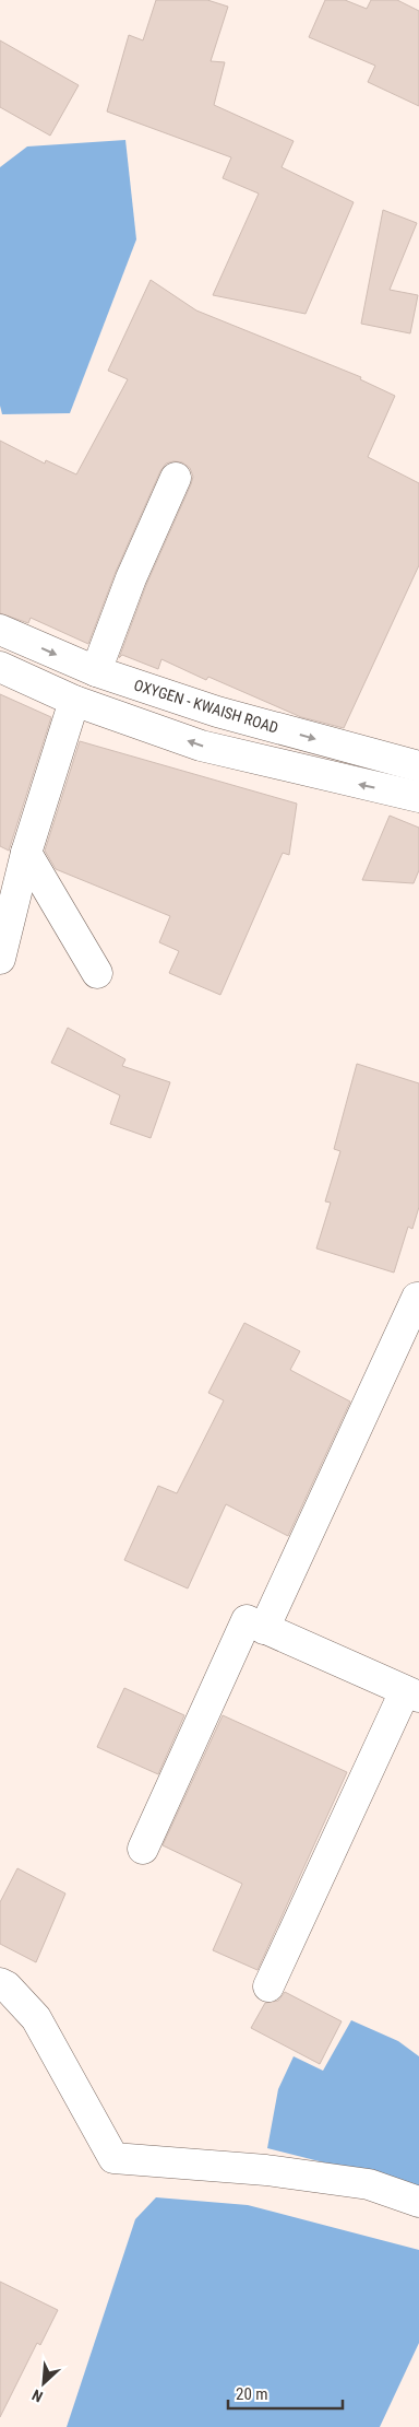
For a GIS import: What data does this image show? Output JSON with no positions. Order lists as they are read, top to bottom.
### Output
{
  "streets": {
    "street": ["OXYGEN - KWAISH ROAD"]
  },
  "scale_bar": "20 m",
  "north": "bottom left"
}
